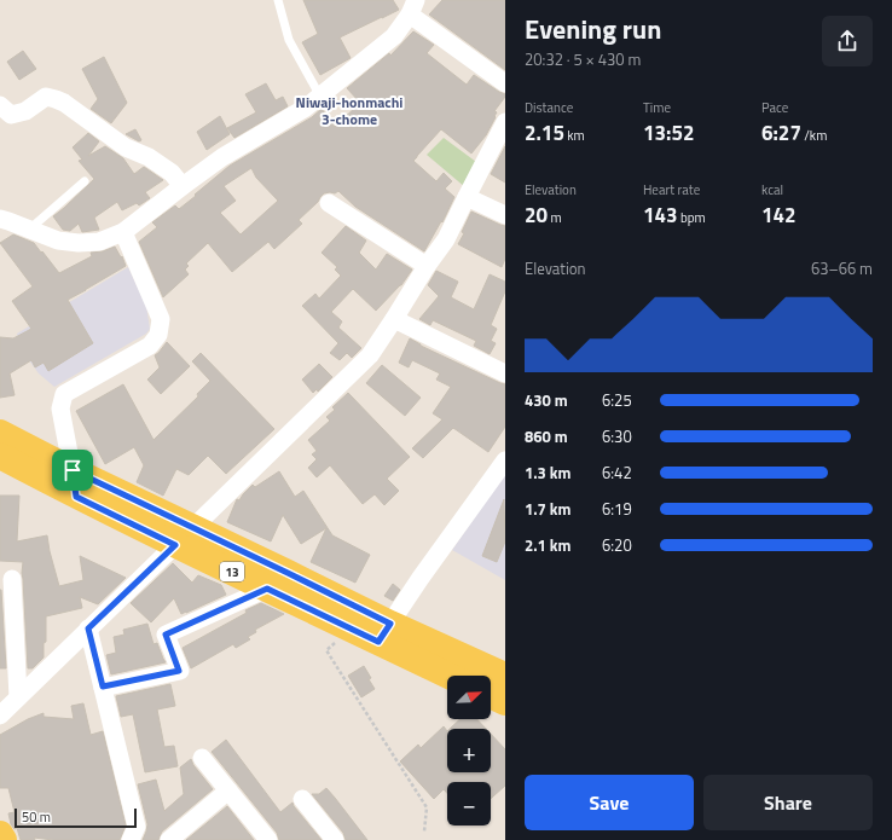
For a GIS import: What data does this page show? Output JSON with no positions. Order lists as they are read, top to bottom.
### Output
{
  "streets": {
    "main road": ["13"]
  },
  "districts": ["Niwaji-honmachi 3-chome"],
  "scale_bar": "50 m",
  "north": "top right",
  "page": {
    "heading": ["Evening run", "20:32 · 5 × 430 m"],
    "stats": [
      ["Distance", "2.15 km"],
      ["Time", "13:52"],
      ["Pace", "6:27 /km"],
      ["Elevation", "20 m"],
      ["Heart rate", "143 bpm"],
      ["kcal", "142"]
    ],
    "chart": ["Elevation", "63–66 m"],
    "list": [
      {
        "name": "430 m",
        "note": "6:25"
      },
      {
        "name": "860 m",
        "note": "6:30"
      },
      {
        "name": "1.3 km",
        "note": "6:42"
      },
      {
        "name": "1.7 km",
        "note": "6:19"
      },
      {
        "name": "2.1 km",
        "note": "6:20"
      }
    ],
    "map_buttons": ["+", "−"],
    "buttons": ["Save", "Share"],
    "scale": "50 m"
  }
}
